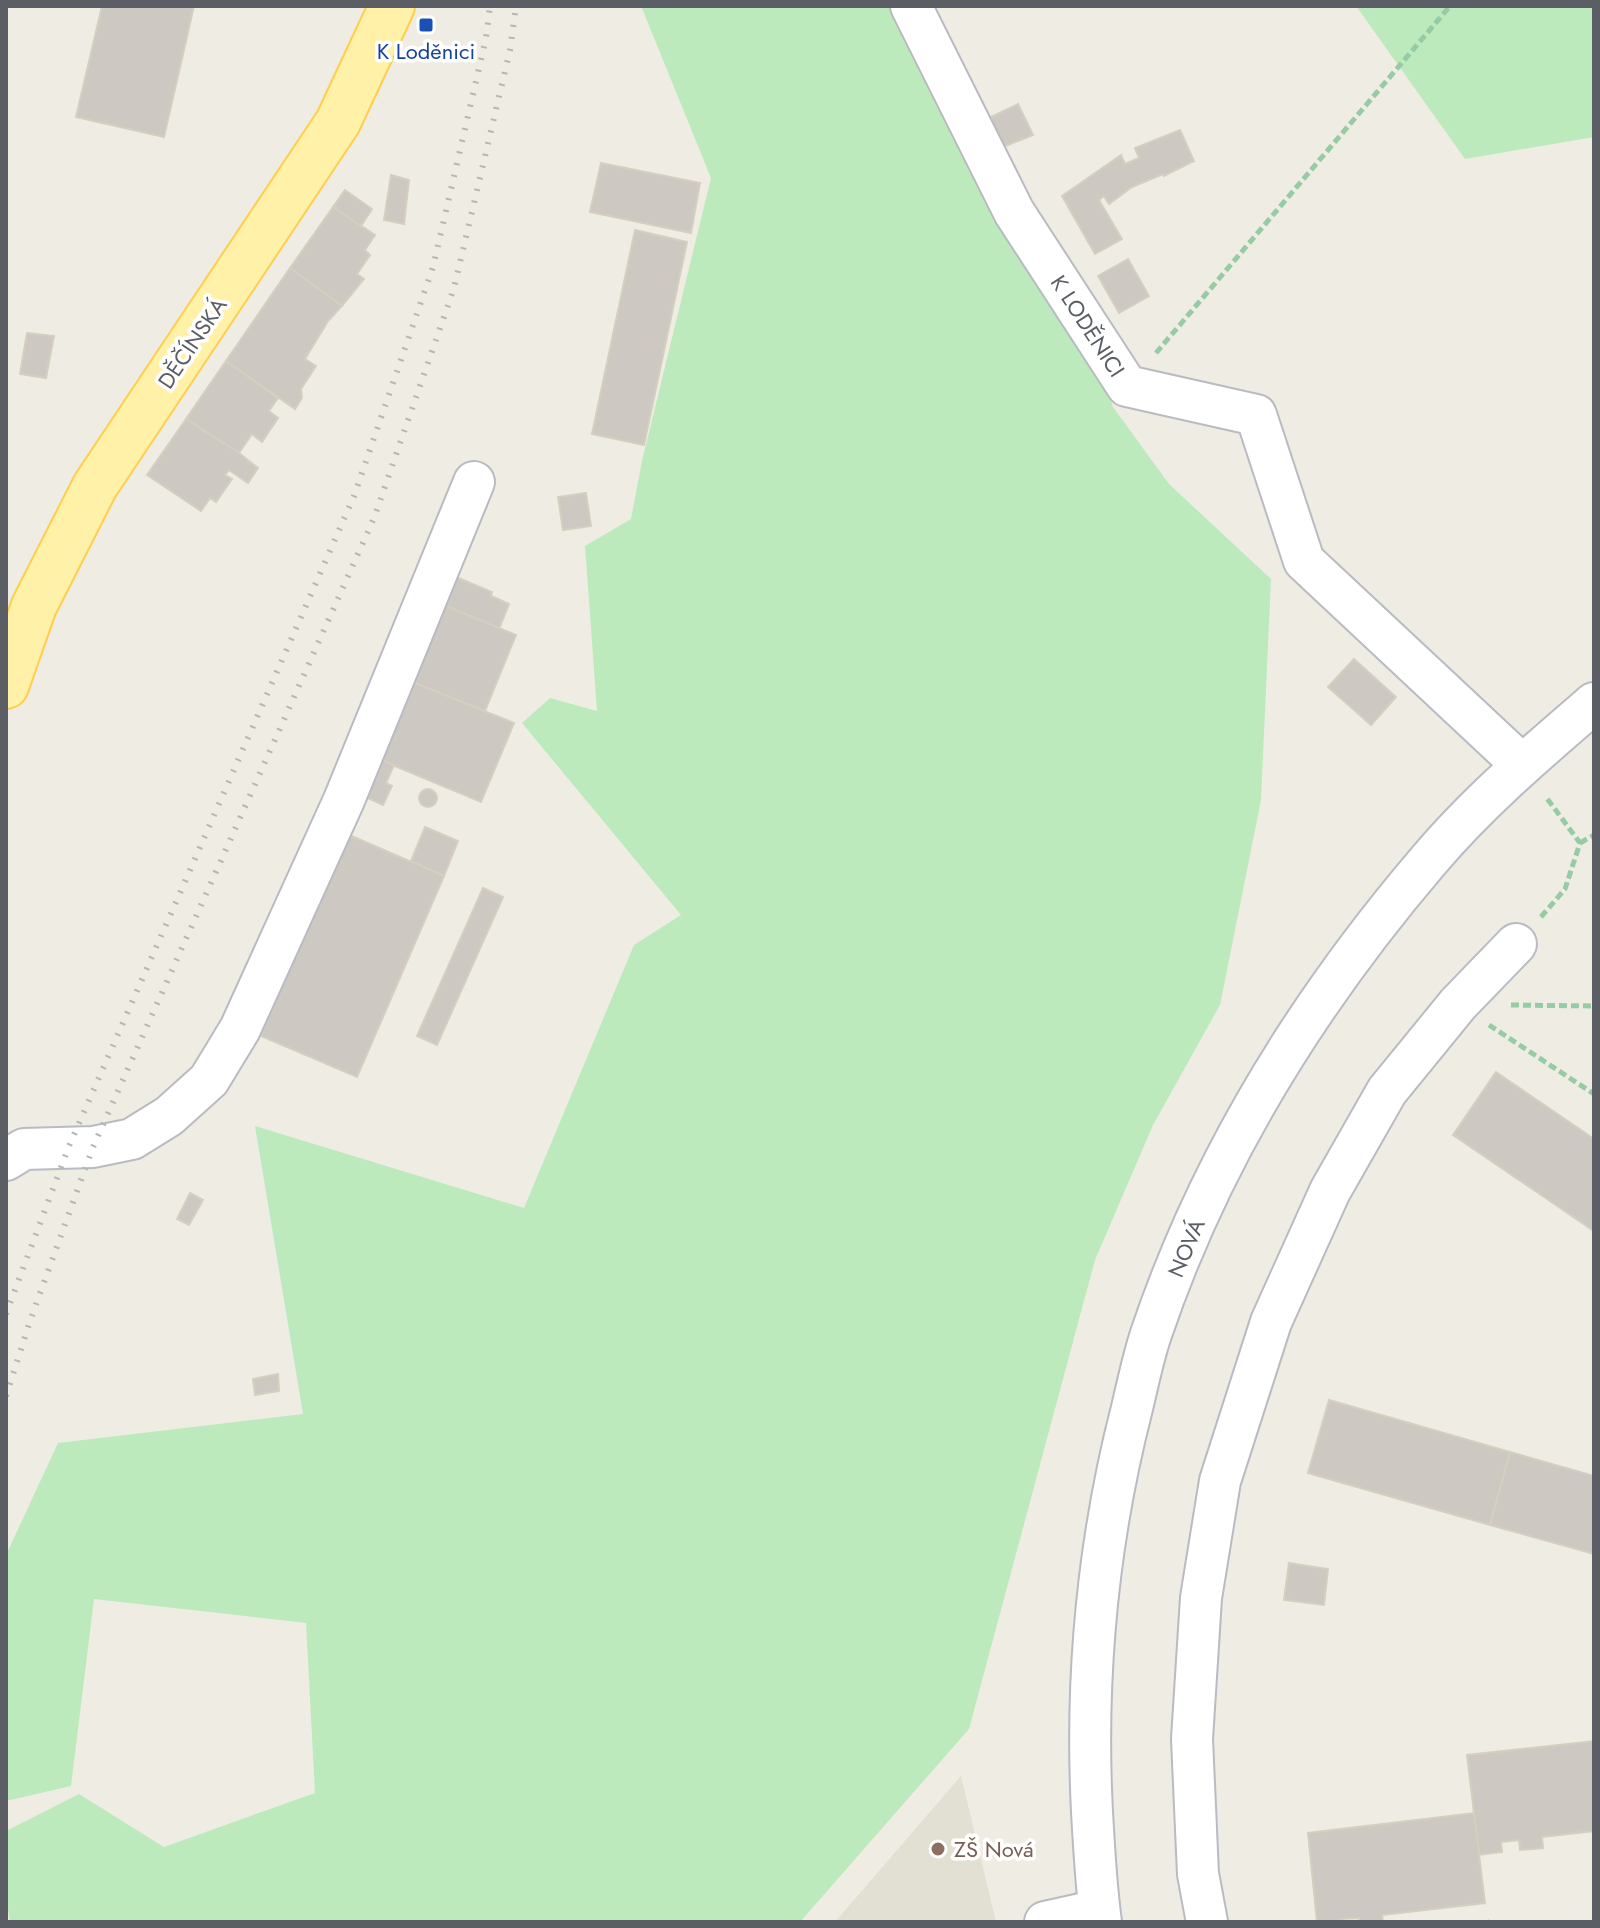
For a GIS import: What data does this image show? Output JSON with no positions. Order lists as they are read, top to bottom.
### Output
{
  "streets": {
    "main road": ["DĚČÍNSKÁ"],
    "street": ["K LODĚNICI", "NOVÁ"]
  },
  "crossings": [
    ["K LODĚNICI", "NOVÁ"]
  ],
  "places": {
    "transit": ["K Loděnici"],
    "other": ["ZŠ Nová"]
  }
}
